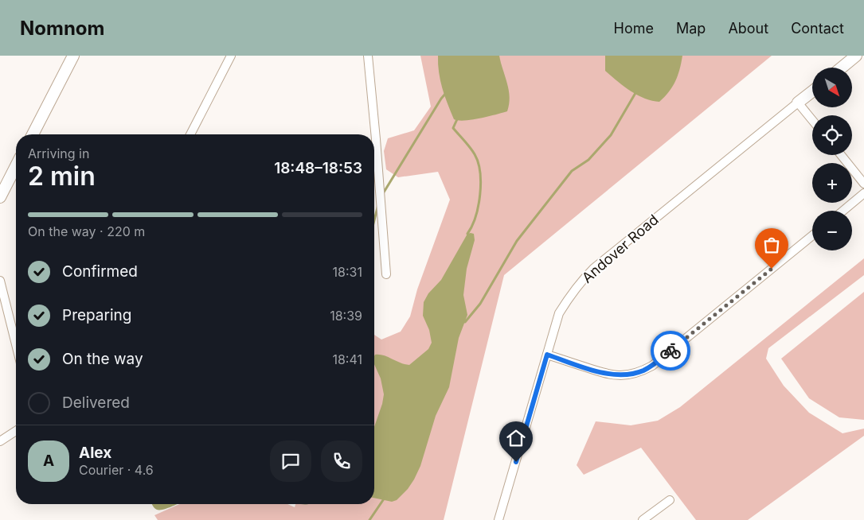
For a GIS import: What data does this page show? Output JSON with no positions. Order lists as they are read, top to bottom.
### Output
{
  "streets": {
    "street": ["Andover Road"]
  },
  "north": "bottom right",
  "page": {
    "header": "Nomnom",
    "nav": [
      "Home",
      "Map",
      "About",
      "Contact"
    ],
    "map_buttons": ["+", "−"],
    "heading": ["2 min", "Arriving in", "18:48–18:53"],
    "panel": ["Alex", "Courier · 4.6"],
    "bar": "On the way · 220 m",
    "list": [
      ["Confirmed", "18:31"],
      ["Preparing", "18:39"],
      ["On the way", "18:41"],
      "Delivered"
    ],
    "round": "A"
  }
}
